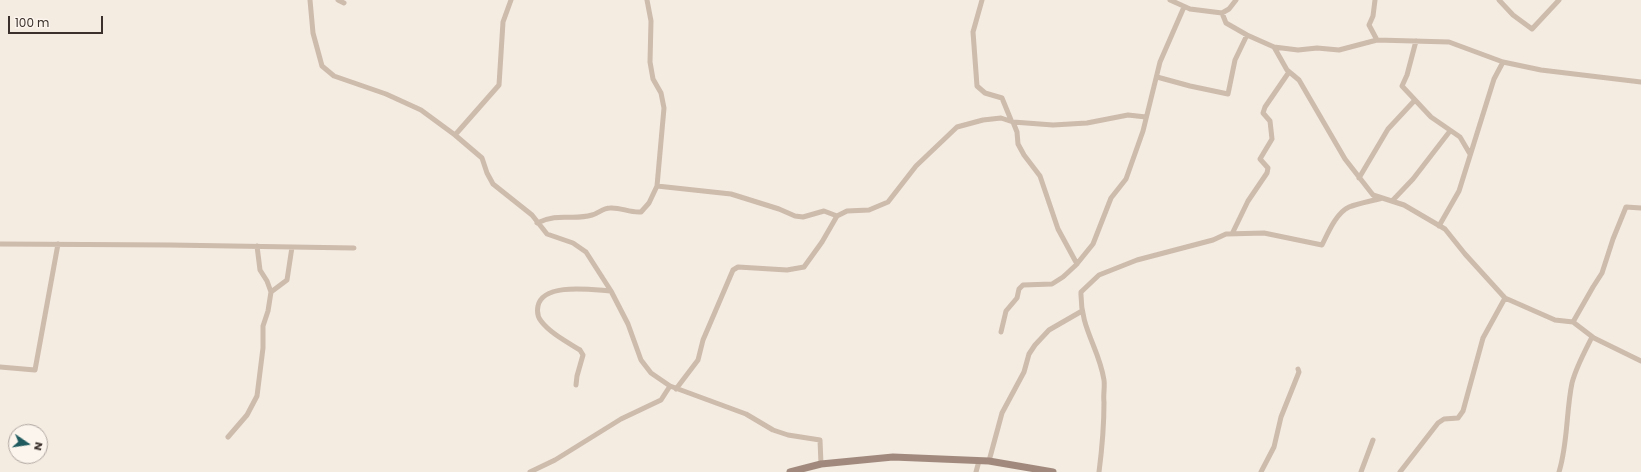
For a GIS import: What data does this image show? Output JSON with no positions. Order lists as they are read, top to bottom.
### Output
{
  "scale_bar": "100 m",
  "north": "right"
}
